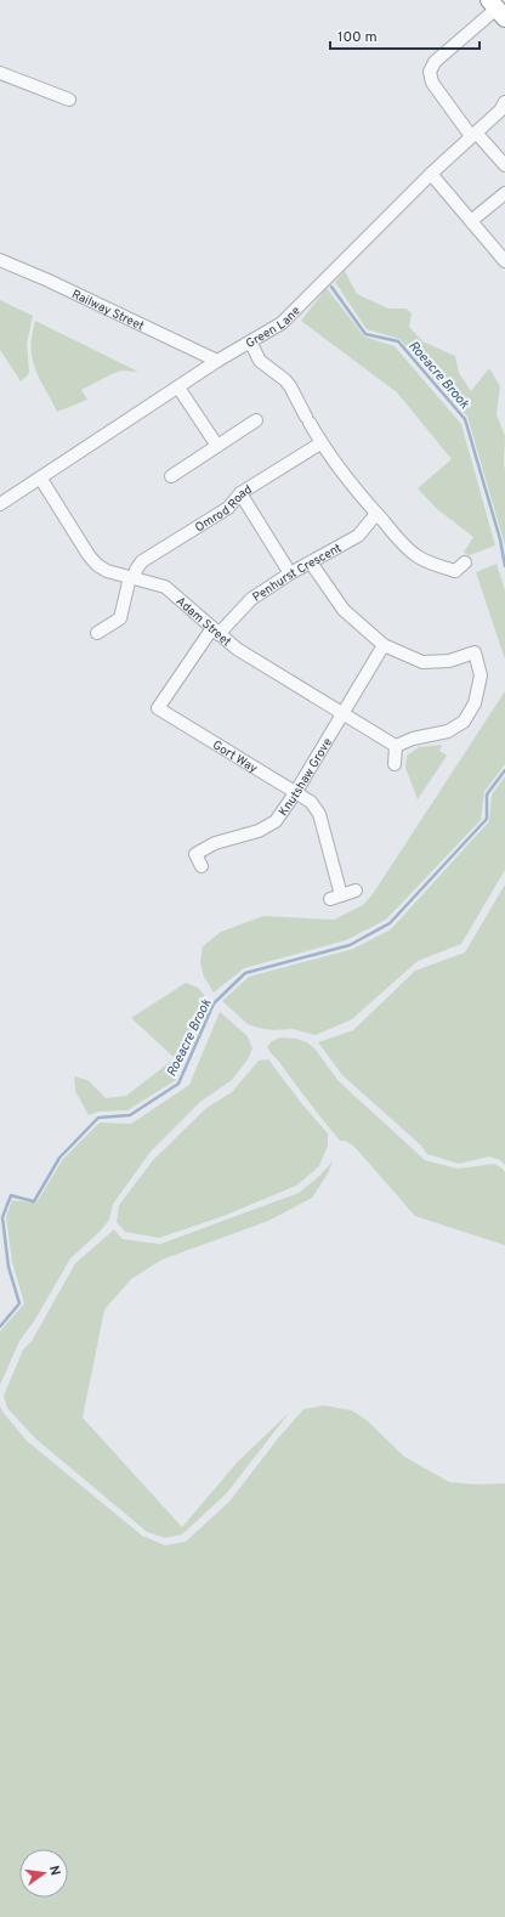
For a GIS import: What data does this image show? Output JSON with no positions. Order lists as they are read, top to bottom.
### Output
{
  "streets": {
    "street": [
      "Railway Street",
      "Green Lane",
      "Omrod Road",
      "Penhurst Crescent",
      "Adam Street",
      "Gort Way",
      "Knutshaw Grove"
    ]
  },
  "crossings": [
    ["Railway Street", "Green Lane"],
    ["Green Lane", "Adam Street"],
    ["Omrod Road", "Adam Street"],
    ["Penhurst Crescent", "Adam Street"],
    ["Penhurst Crescent", "Gort Way"],
    ["Adam Street", "Gort Way"],
    ["Adam Street", "Knutshaw Grove"],
    ["Gort Way", "Knutshaw Grove"]
  ],
  "water": ["Roeacre Brook"],
  "scale_bar": "100 m",
  "north": "right"
}
